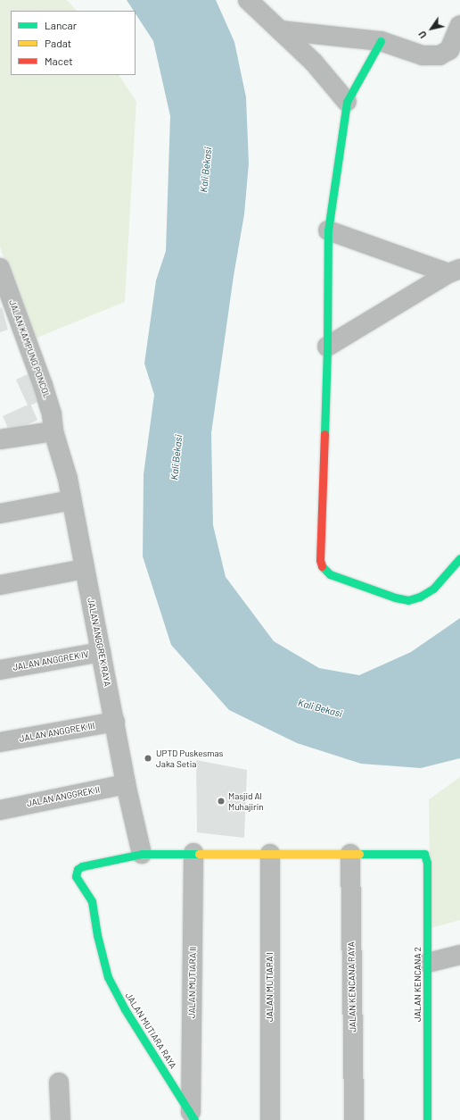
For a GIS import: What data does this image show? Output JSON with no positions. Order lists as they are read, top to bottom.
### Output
{
  "streets": {
    "street": [
      "JALAN KAMPUNG PONCOL",
      "JALAN ANGGREK RAYA",
      "JALAN ANGGREK IV",
      "JALAN ANGGREK III",
      "JALAN ANGGREK II",
      "JALAN MUTIARA II",
      "JALAN KENCANA 2",
      "JALAN MUTIARA I",
      "JALAN KENCANA RAYA",
      "JALAN MUTIARA RAYA"
    ]
  },
  "crossings": [
    ["JALAN KAMPUNG PONCOL", "JALAN ANGGREK RAYA"],
    ["JALAN ANGGREK RAYA", "JALAN ANGGREK IV"],
    ["JALAN ANGGREK RAYA", "JALAN ANGGREK III"],
    ["JALAN ANGGREK RAYA", "JALAN ANGGREK II"],
    ["JALAN ANGGREK RAYA", "JALAN MUTIARA RAYA"],
    ["JALAN MUTIARA II", "JALAN MUTIARA RAYA"],
    ["JALAN KENCANA 2", "JALAN KENCANA RAYA"]
  ],
  "water": ["Kali Bekasi"],
  "places": ["UPTD Puskesmas Jaka Setia", "Masjid Al Muhajirin"],
  "legend": ["Lancar", "Padat", "Macet"],
  "north": "bottom left"
}
